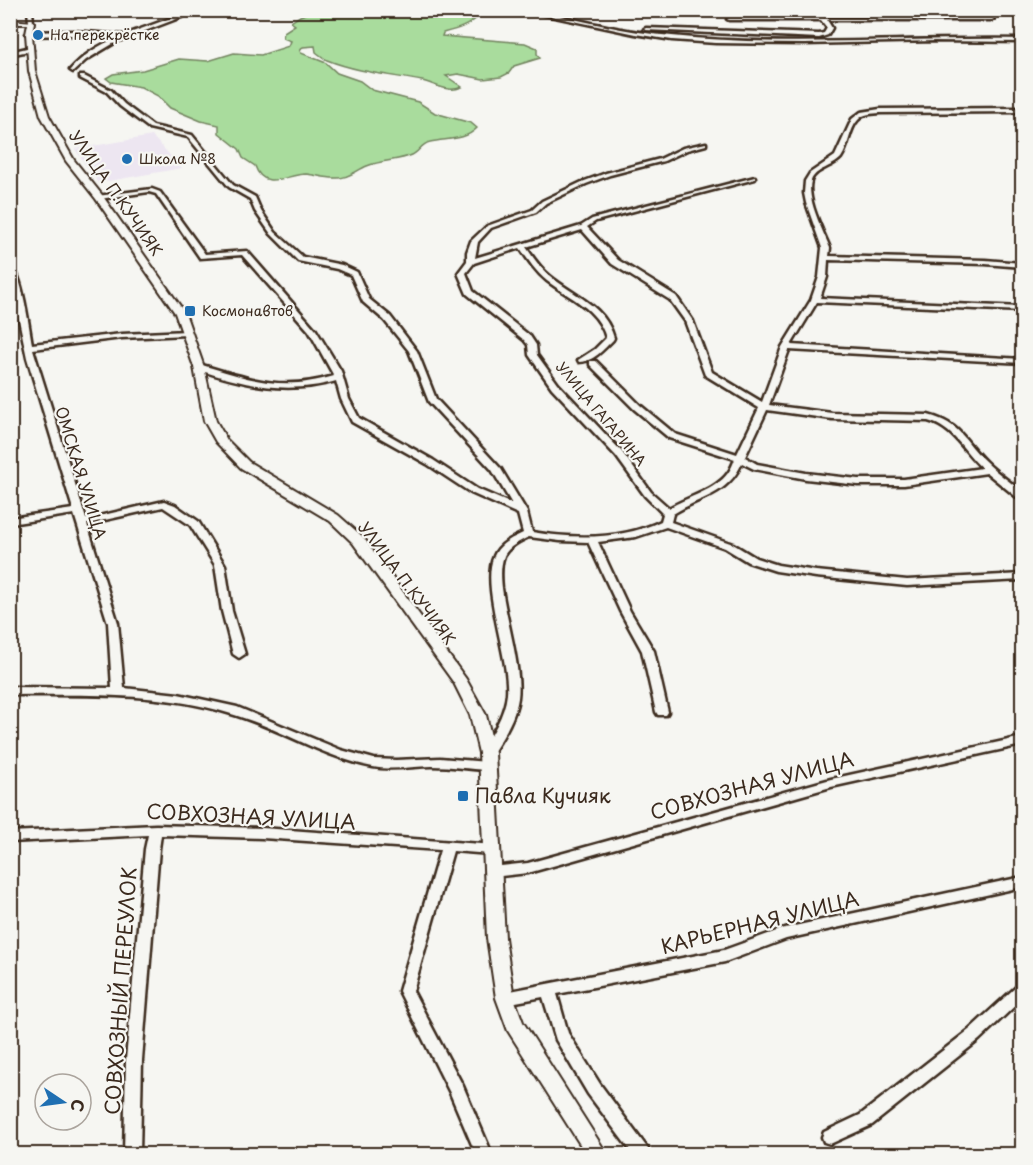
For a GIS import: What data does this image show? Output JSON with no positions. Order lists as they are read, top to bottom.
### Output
{
  "streets": {
    "street": [
      "УЛИЦА П.КУЧИЯК",
      "УЛИЦА ГАГАРИНА",
      "ОМСКАЯ УЛИЦА",
      "СОВХОЗНАЯ УЛИЦА",
      "КАРЬЕРНАЯ УЛИЦА",
      "СОВХОЗНЫЙ ПЕРЕУЛОК"
    ]
  },
  "crossings": [
    ["УЛИЦА П.КУЧИЯК", "СОВХОЗНАЯ УЛИЦА"],
    ["УЛИЦА П.КУЧИЯК", "КАРЬЕРНАЯ УЛИЦА"],
    ["СОВХОЗНАЯ УЛИЦА", "СОВХОЗНЫЙ ПЕРЕУЛОК"]
  ],
  "places": {
    "other": ["На перекрёстке", "Школа №8"],
    "transit": ["Космонавтов", "Павла Кучияк"]
  },
  "north": "right"
}
